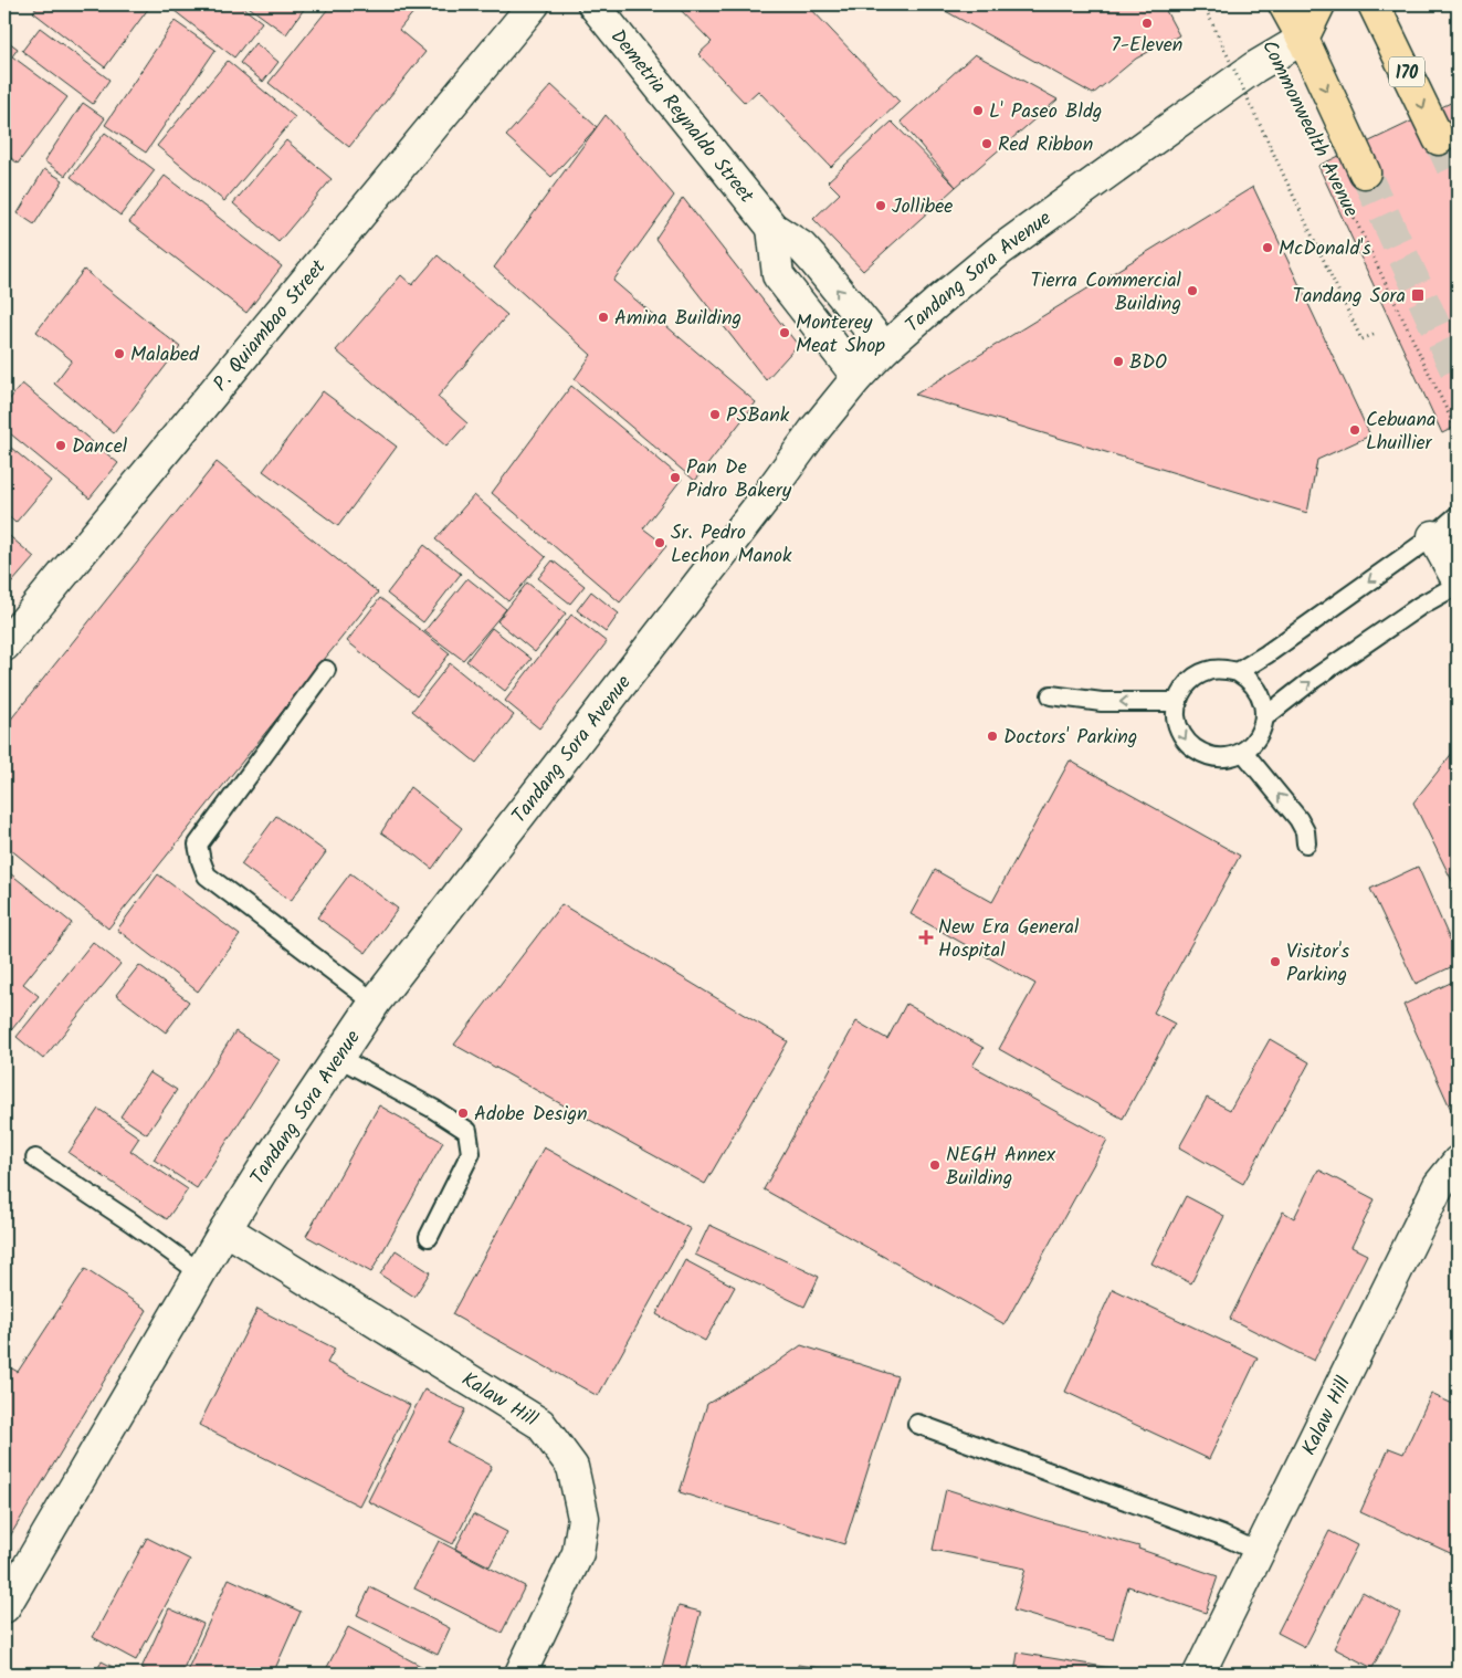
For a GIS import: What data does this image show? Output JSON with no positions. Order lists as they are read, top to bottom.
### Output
{
  "streets": {
    "main road": ["170", "Commonwealth Avenue"],
    "street": [
      "Demetria Reynaldo Street",
      "Tandang Sora Avenue",
      "P. Quiambao Street",
      "Kalaw Hill"
    ]
  },
  "crossings": [
    ["Demetria Reynaldo Street", "Tandang Sora Avenue"],
    ["Commonwealth Avenue", "Tandang Sora Avenue"],
    ["Tandang Sora Avenue", "Kalaw Hill"]
  ],
  "places": {
    "other": [
      "7-Eleven",
      "L' Paseo Bldg",
      "Red Ribbon",
      "Jollibee",
      "McDonald's",
      "Tierra Commercial Building",
      "Amina Building",
      "Monterey Meat Shop",
      "Malabed",
      "BDO",
      "PSBank",
      "Cebuana Lhuillier",
      "Dancel",
      "Pan De Pidro Bakery",
      "Sr. Pedro Lechon Manok",
      "Doctors' Parking",
      "Visitor's Parking",
      "Adobe Design",
      "NEGH Annex Building"
    ],
    "transit": ["Tandang Sora"],
    "health": ["New Era General Hospital"]
  }
}
